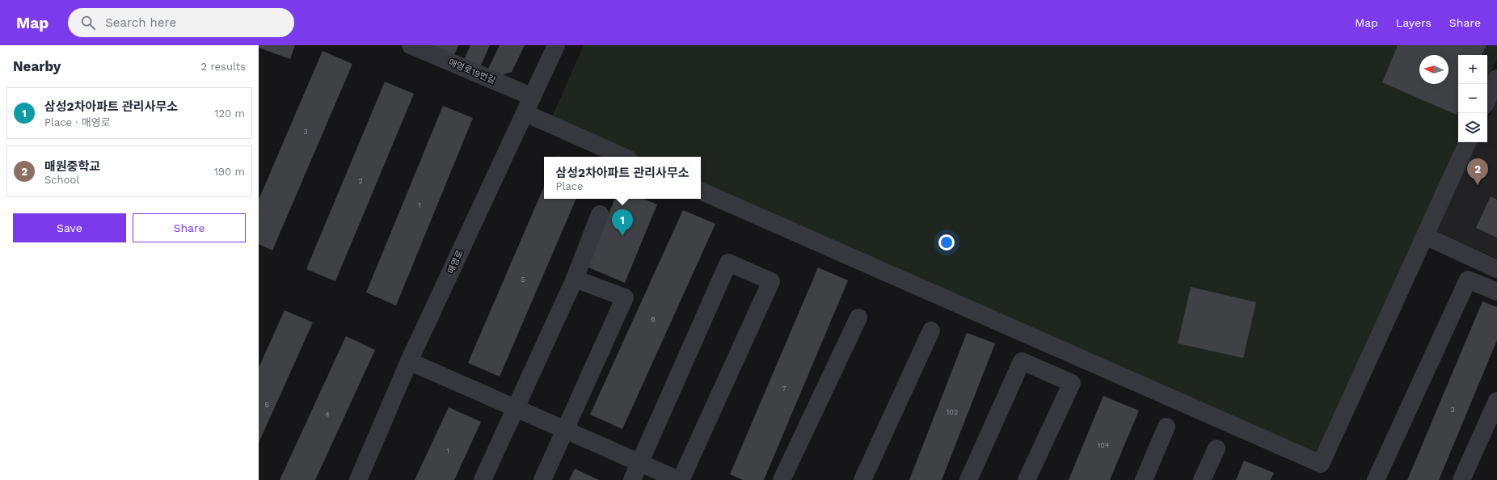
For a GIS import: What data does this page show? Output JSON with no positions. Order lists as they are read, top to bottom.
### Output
{
  "streets": {
    "street": ["매영로19번길", "매영로"]
  },
  "crossings": [
    ["매영로19번길", "매영로"]
  ],
  "house_numbers": [
    "3",
    "2",
    "1",
    "5",
    "6",
    "7",
    "5",
    "3",
    "102",
    "4",
    "104",
    "1"
  ],
  "north": "left",
  "page": {
    "header": "Map",
    "search": "Search here",
    "nav": ["Map", "Layers", "Share"],
    "heading": ["Nearby", "2 results"],
    "map_buttons": ["+", "−"],
    "list": [
      {
        "mark": "1",
        "name": "삼성2차아파트 관리사무소",
        "note": "Place · 매영로",
        "value": "120 m"
      },
      {
        "mark": "2",
        "name": "매원중학교",
        "note": "School",
        "value": "190 m"
      }
    ],
    "popup": ["삼성2차아파트 관리사무소", "Place"],
    "pins": ["2", "1"],
    "buttons": ["Save", "Share"]
  }
}
